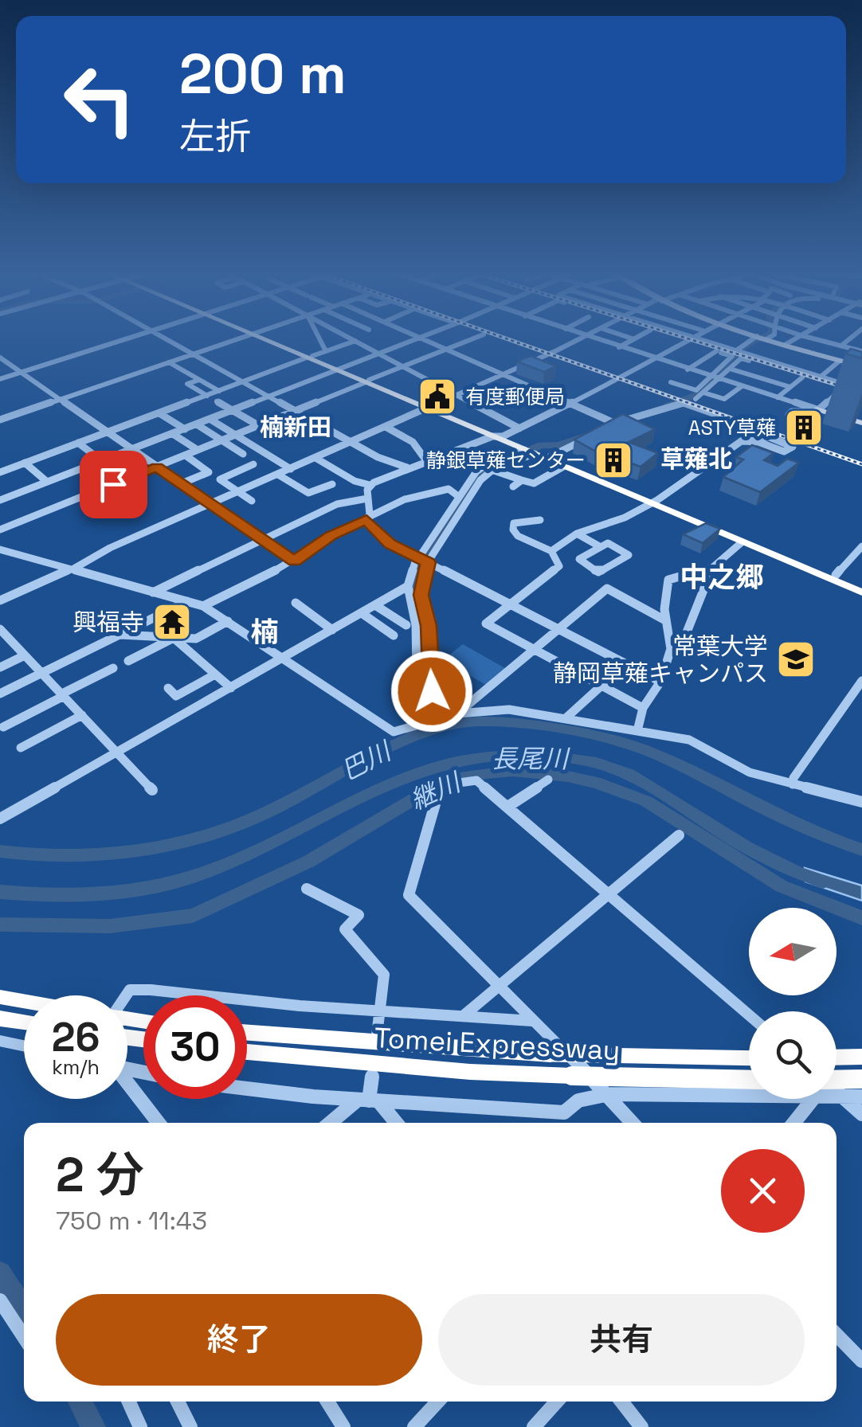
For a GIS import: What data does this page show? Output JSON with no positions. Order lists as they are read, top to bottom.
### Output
{
  "streets": {
    "highway": ["Tomei Expressway"]
  },
  "districts": [
    "楠新田",
    "草薙北",
    "中之郷",
    "楠"
  ],
  "water": ["長尾川", "巴川", "継川"],
  "places": {
    "public building": ["有度郵便局"],
    "building": ["ASTY草薙", "静銀草薙センター"],
    "temple": ["興福寺"],
    "school or university": ["常葉大学 静岡草薙キャンパス"]
  },
  "north": "left",
  "page": {
    "turn": ["200 m", "左折"],
    "speed": "26 km/h",
    "limit": "30",
    "heading": ["2 分", "750 m · 11:43"],
    "buttons": ["終了", "共有"]
  }
}
